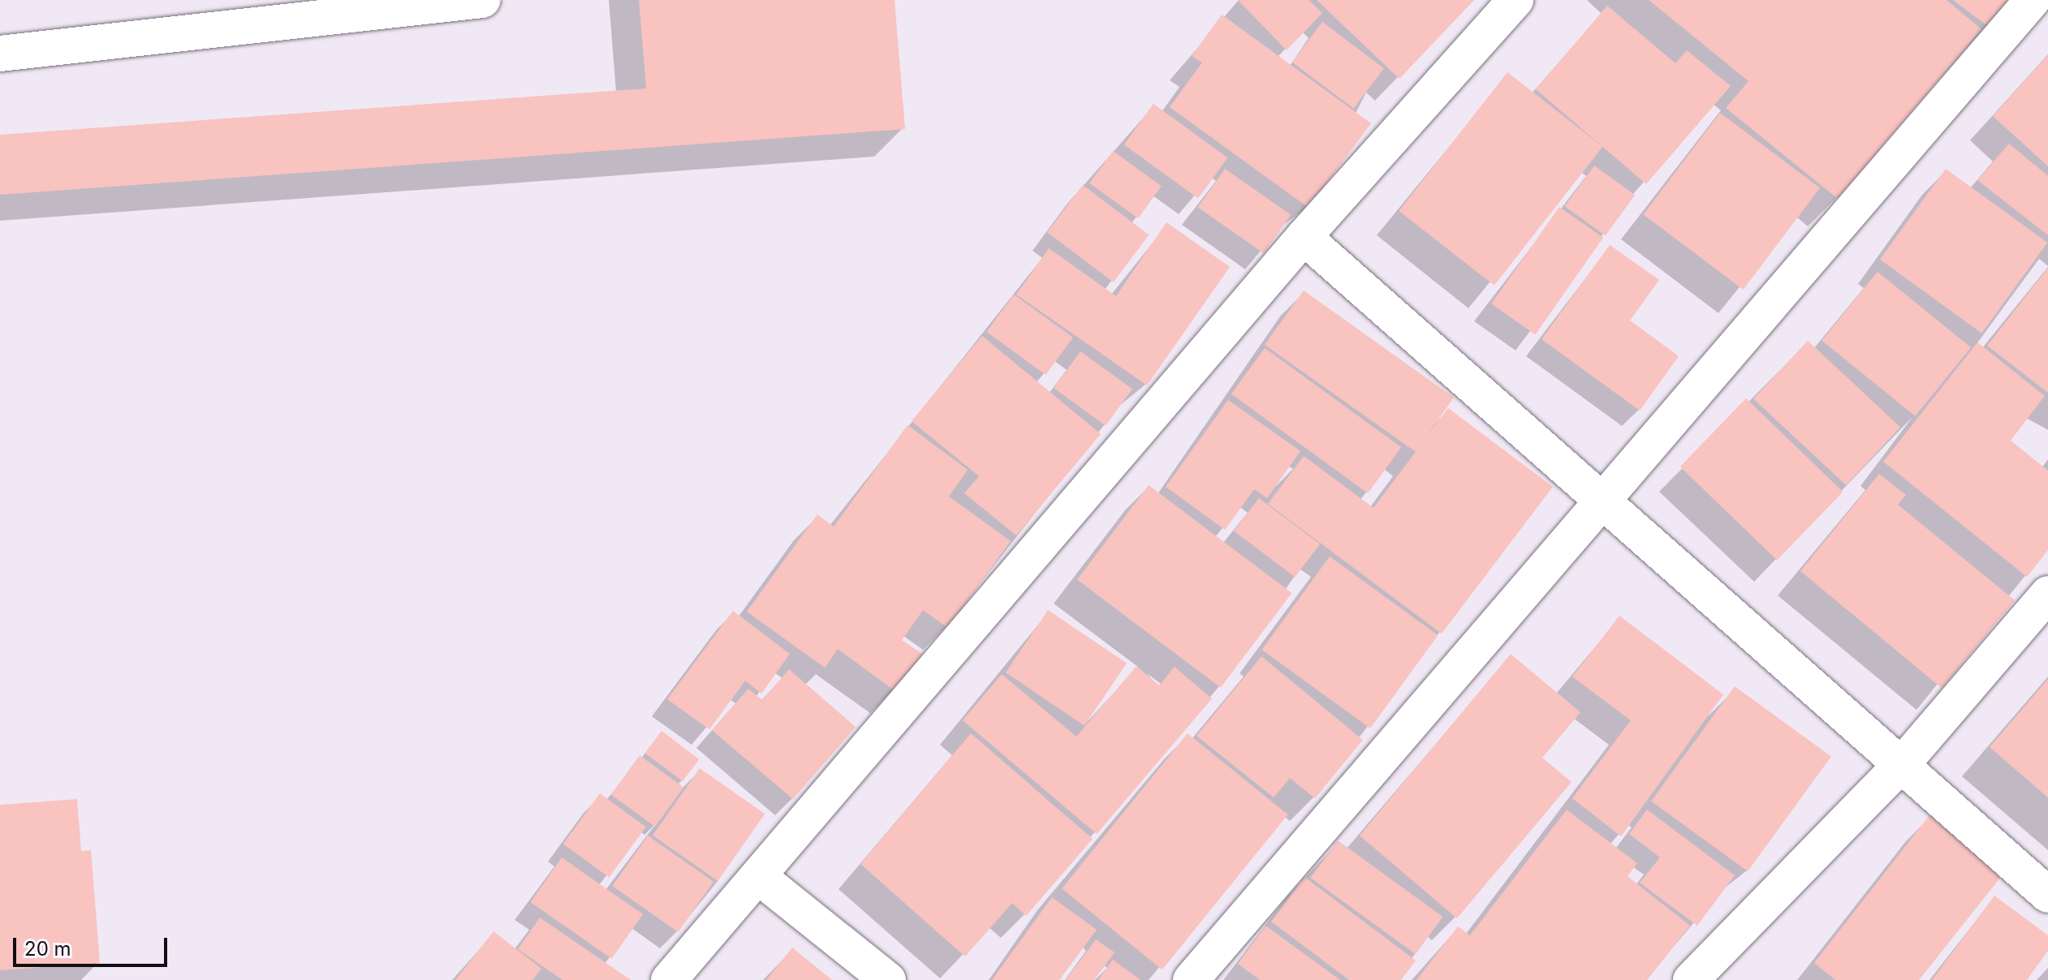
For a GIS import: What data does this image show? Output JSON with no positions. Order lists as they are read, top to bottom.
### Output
{
  "scale_bar": "20 m"
}
